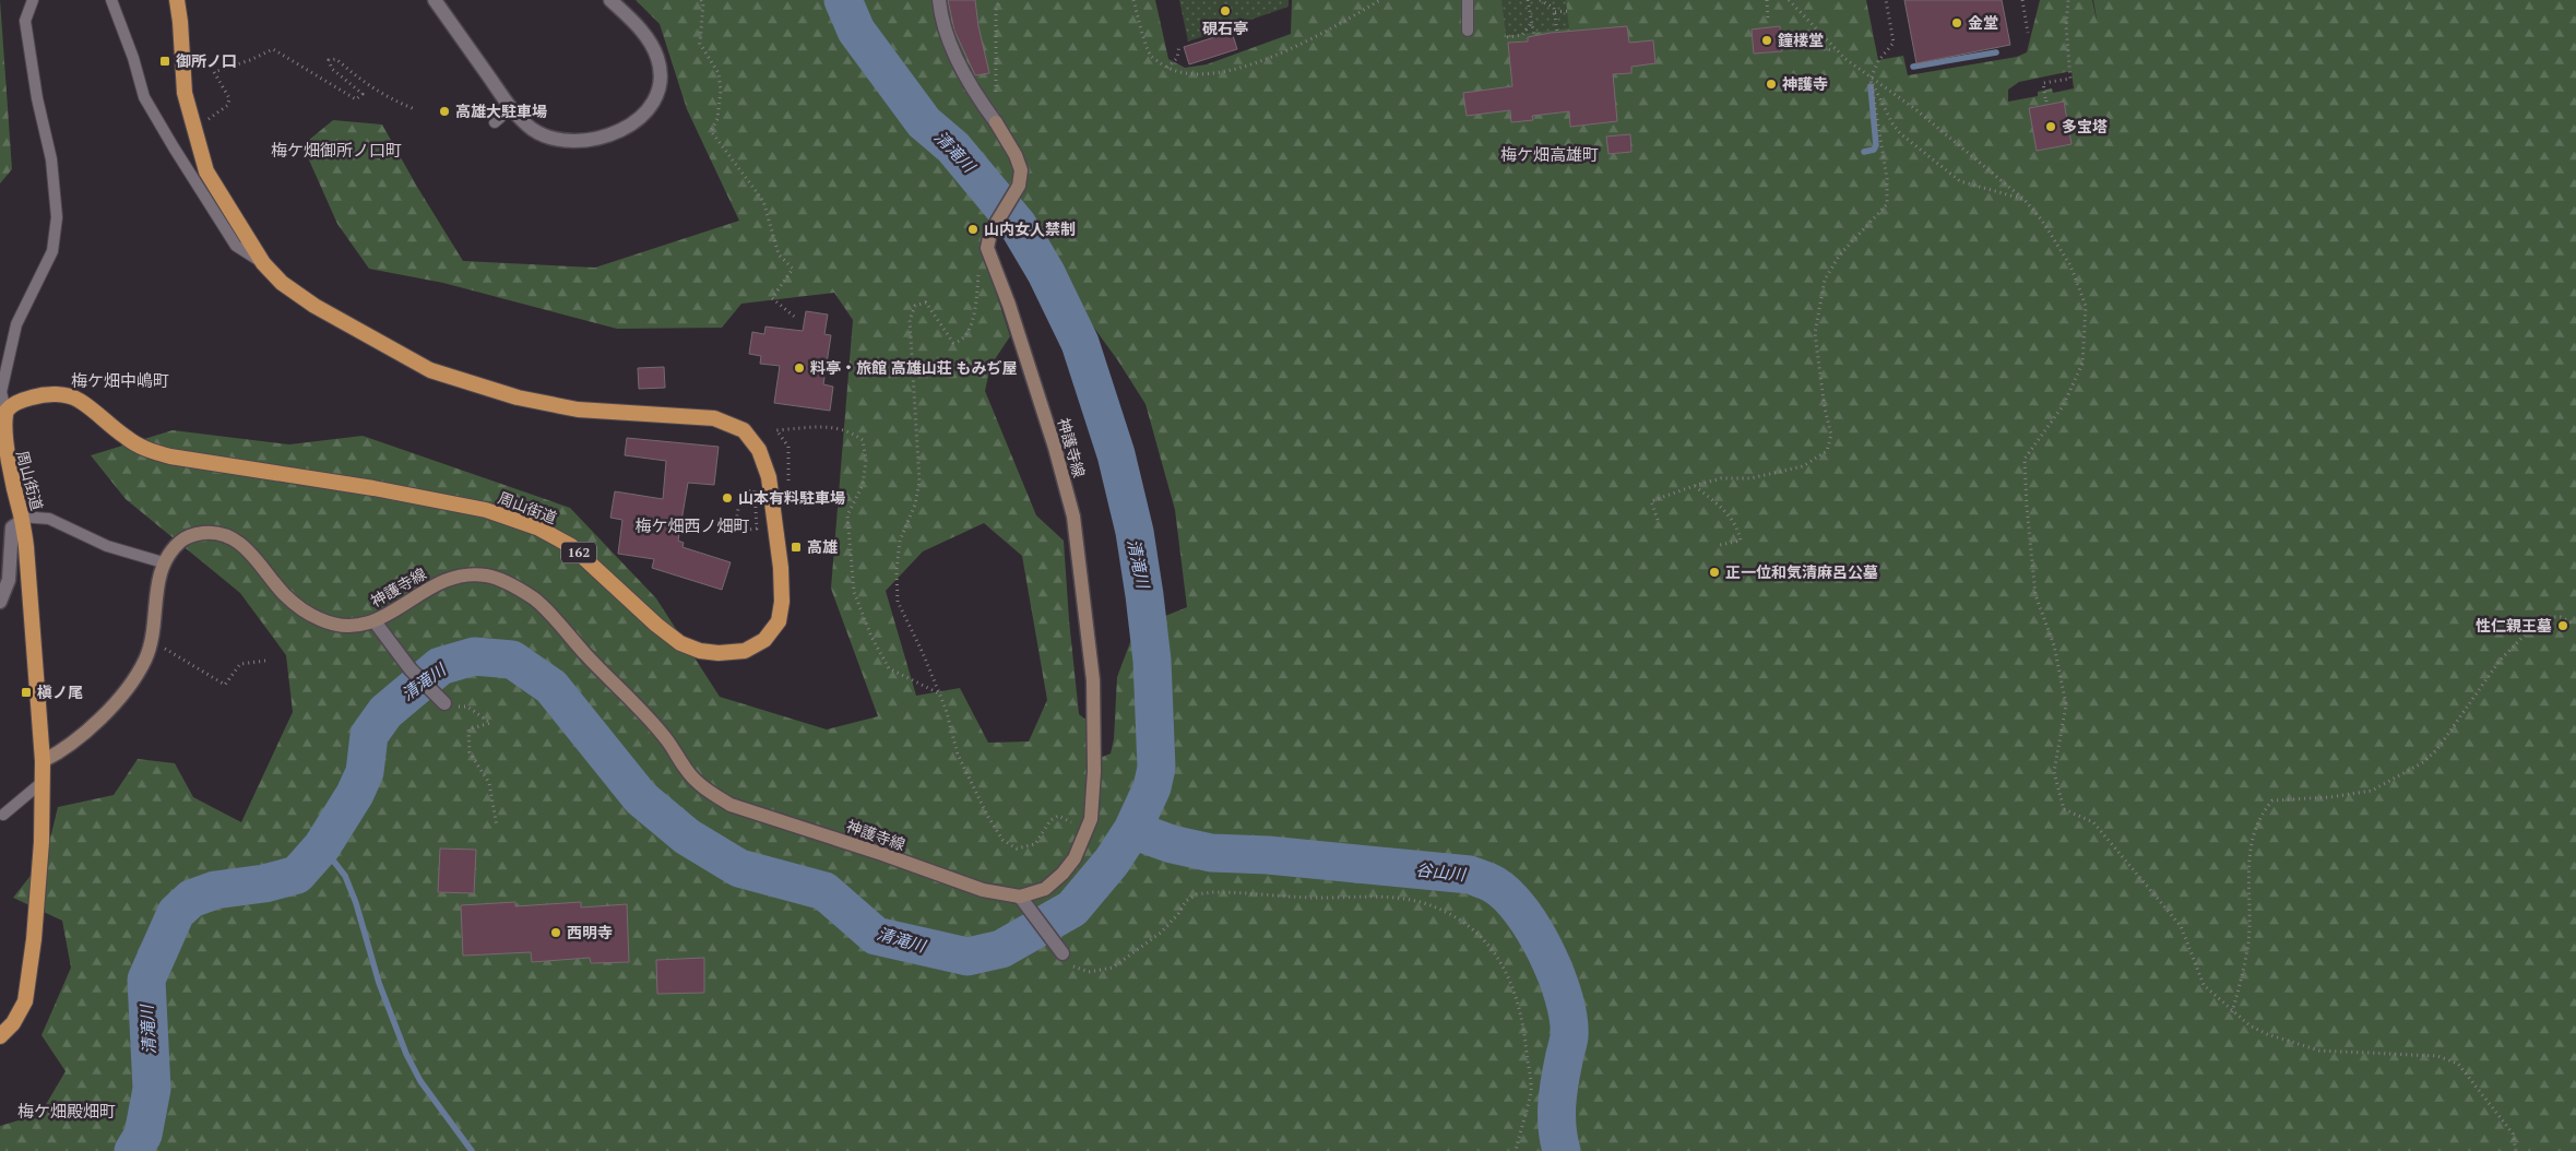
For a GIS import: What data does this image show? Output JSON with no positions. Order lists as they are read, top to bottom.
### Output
{
  "streets": {
    "highway": ["周山街道", "162"],
    "main road": ["神護寺線"]
  },
  "districts": [
    "梅ケ畑御所ノ口町",
    "梅ケ畑高雄町",
    "梅ケ畑中嶋町",
    "梅ケ畑西ノ畑町",
    "梅ケ畑殿畑町"
  ],
  "water": ["清滝川", "谷山川"],
  "places": {
    "other": [
      "硯石亭",
      "金堂",
      "鐘楼堂",
      "神護寺",
      "高雄大駐車場",
      "多宝塔",
      "山内女人禁制",
      "料亭・旅館 高雄山荘 もみぢ屋",
      "山本有料駐車場",
      "正一位和気清麻呂公墓",
      "性仁親王墓",
      "西明寺"
    ],
    "transit": ["御所ノ口", "高雄", "槇ノ尾"]
  }
}
